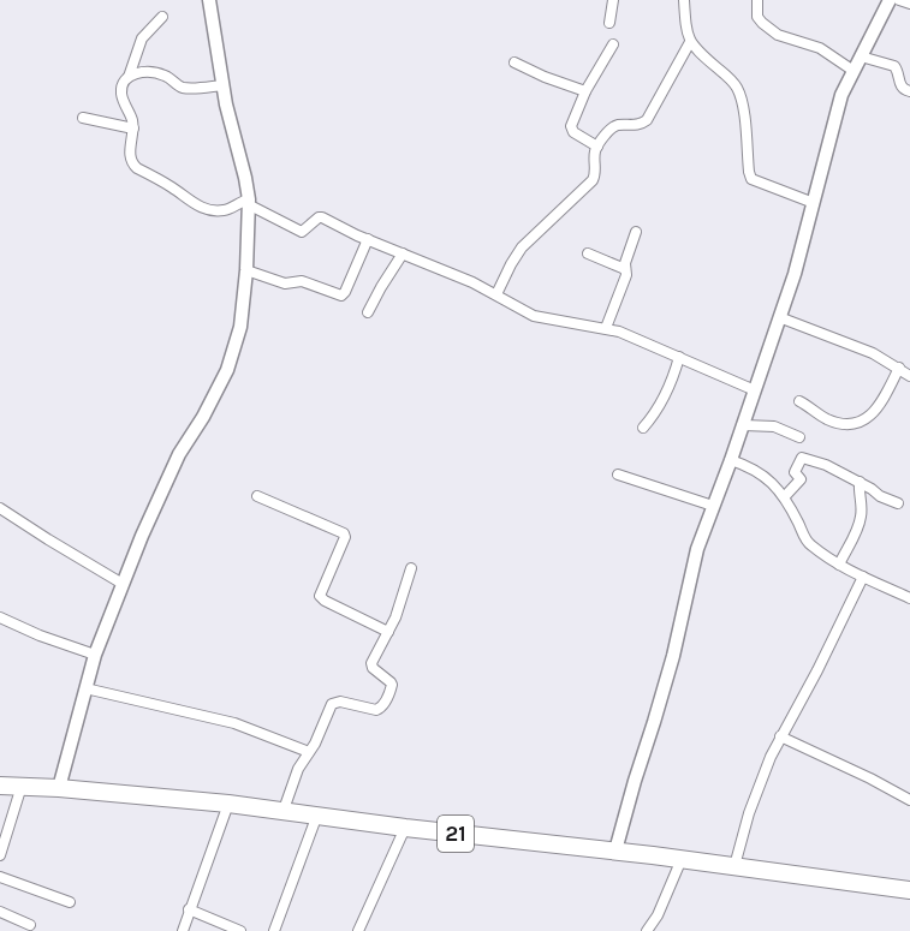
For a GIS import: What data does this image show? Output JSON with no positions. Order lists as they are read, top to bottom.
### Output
{
  "streets": {
    "highway": ["21"]
  }
}
